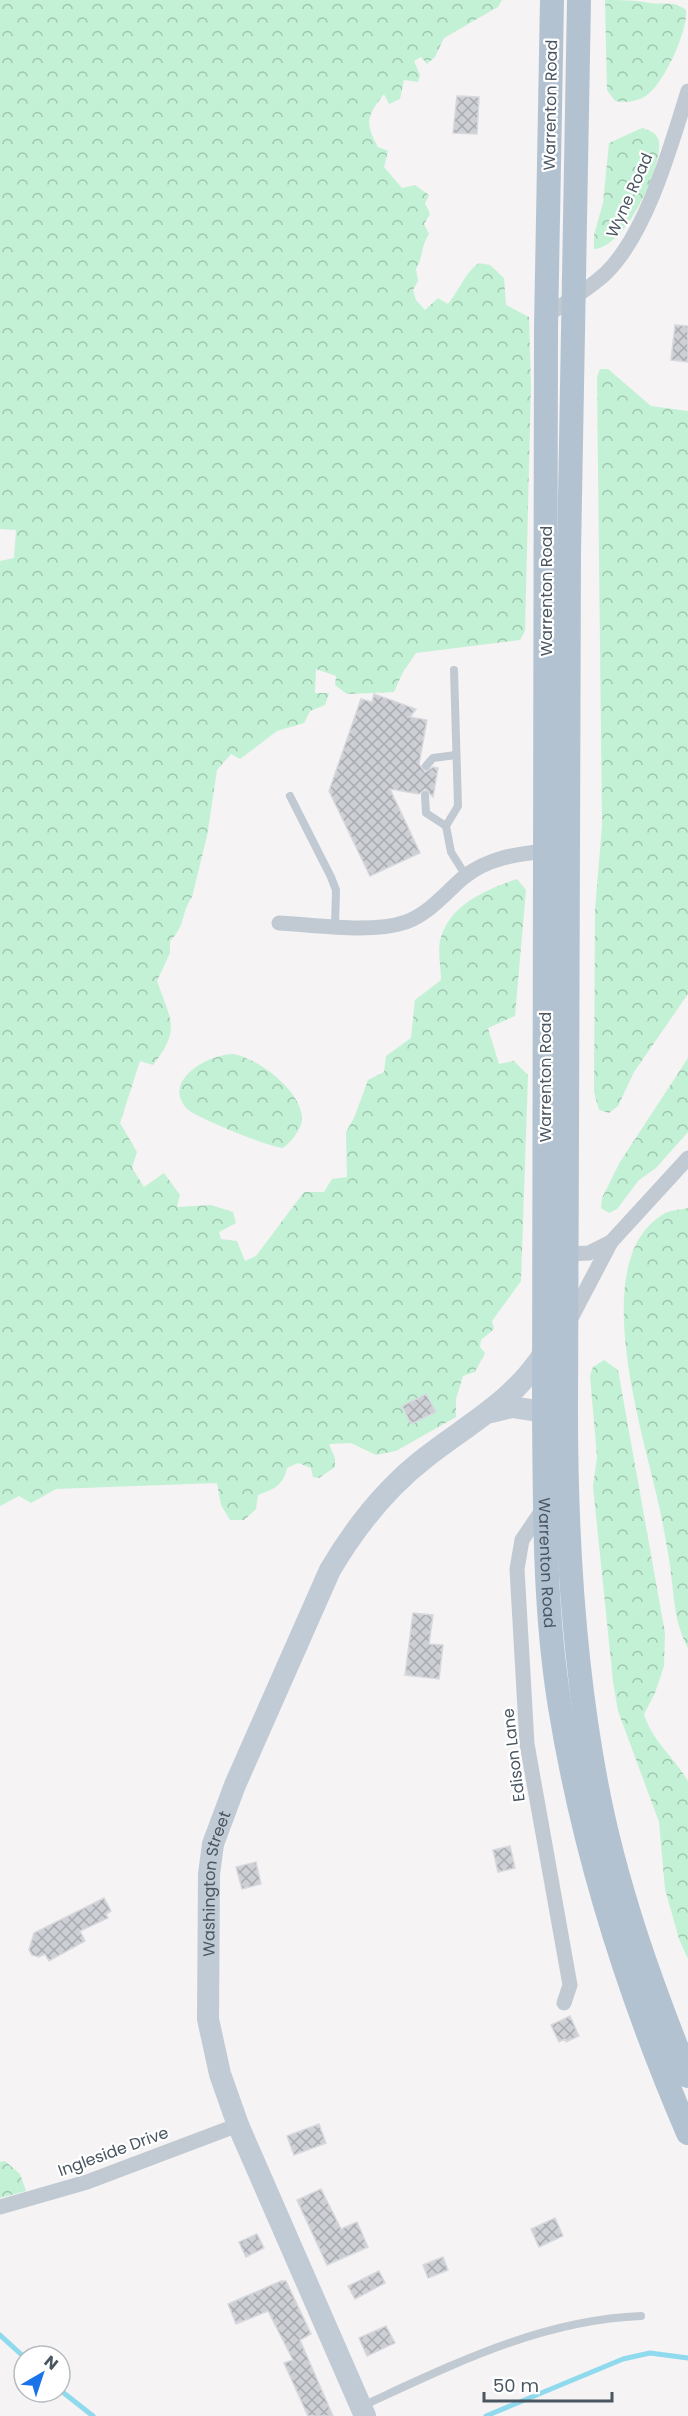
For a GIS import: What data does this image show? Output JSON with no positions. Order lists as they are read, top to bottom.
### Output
{
  "streets": {
    "main road": ["Warrenton Road"],
    "street": [
      "Wyne Road",
      "Edison Lane",
      "Washington Street",
      "Ingleside Drive"
    ]
  },
  "crossings": [
    ["Warrenton Road", "Wyne Road"],
    ["Warrenton Road", "Edison Lane"],
    ["Warrenton Road", "Washington Street"],
    ["Washington Street", "Ingleside Drive"]
  ],
  "scale_bar": "50 m",
  "north": "top right"
}
